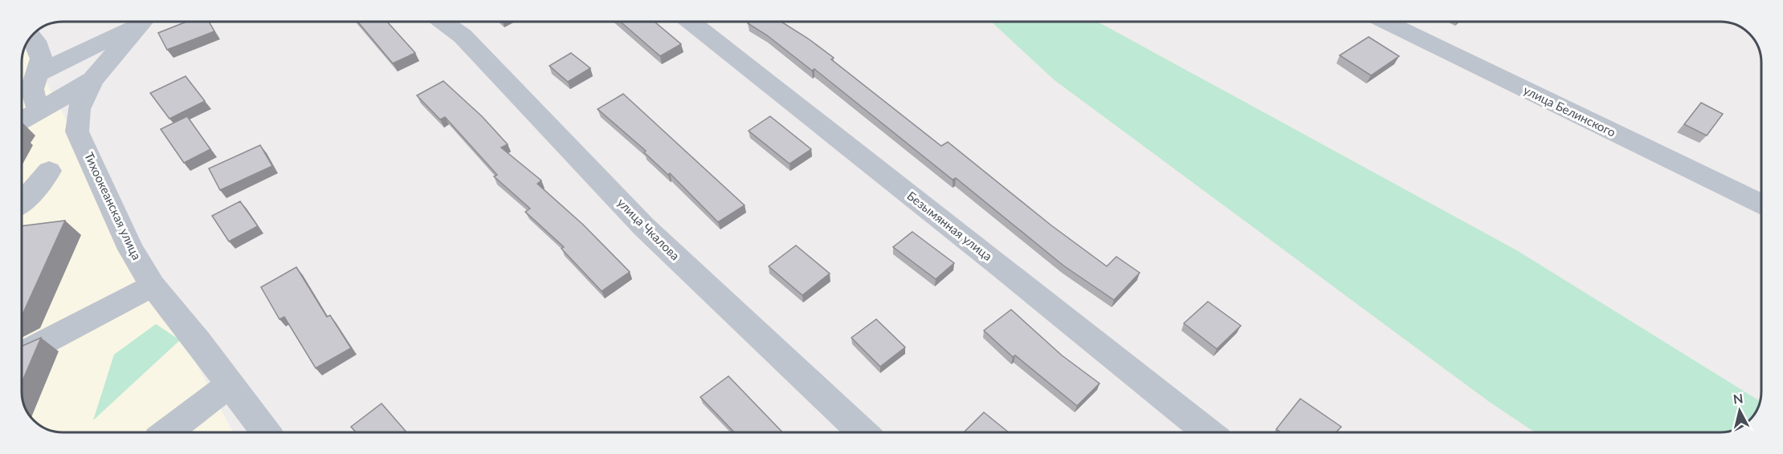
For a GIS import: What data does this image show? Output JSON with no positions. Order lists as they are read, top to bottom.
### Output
{
  "streets": {
    "street": [
      "улица Белинского",
      "Тихоокеанская улица",
      "Безымянная улица",
      "улица Чкалова"
    ]
  },
  "north": "top"
}
